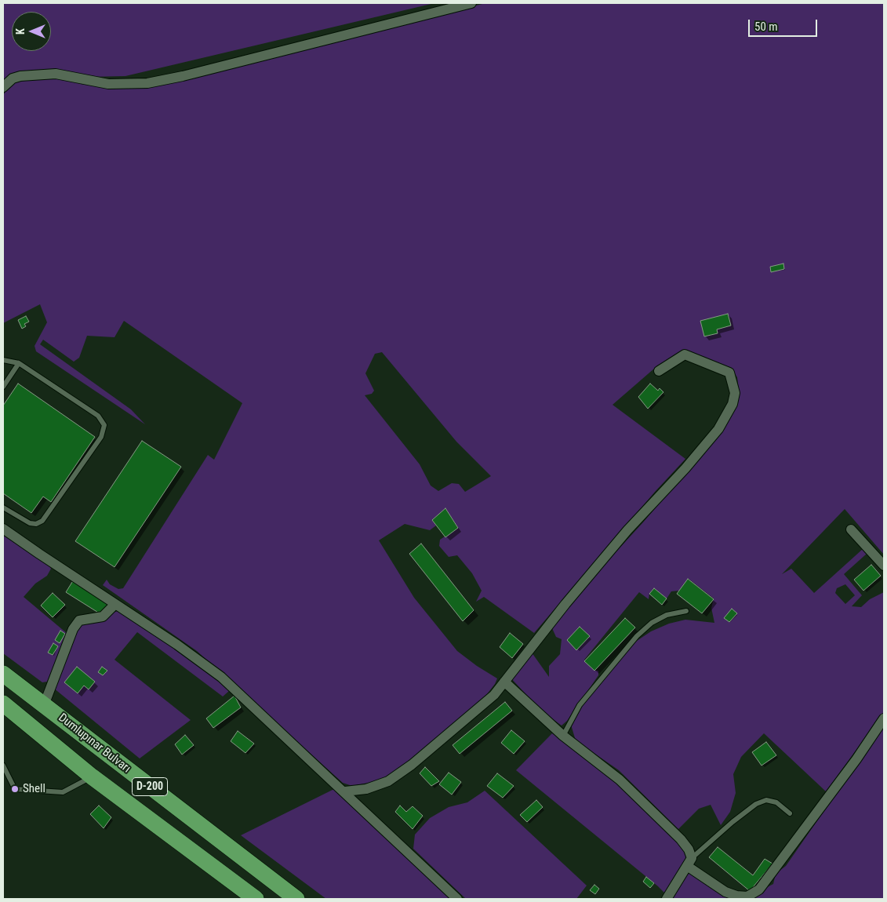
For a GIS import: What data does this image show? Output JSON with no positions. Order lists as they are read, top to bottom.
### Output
{
  "streets": {
    "highway": ["Dumlupınar Bulvarı", "D-200"]
  },
  "places": ["Shell"],
  "scale_bar": "50 m",
  "north": "left"
}
